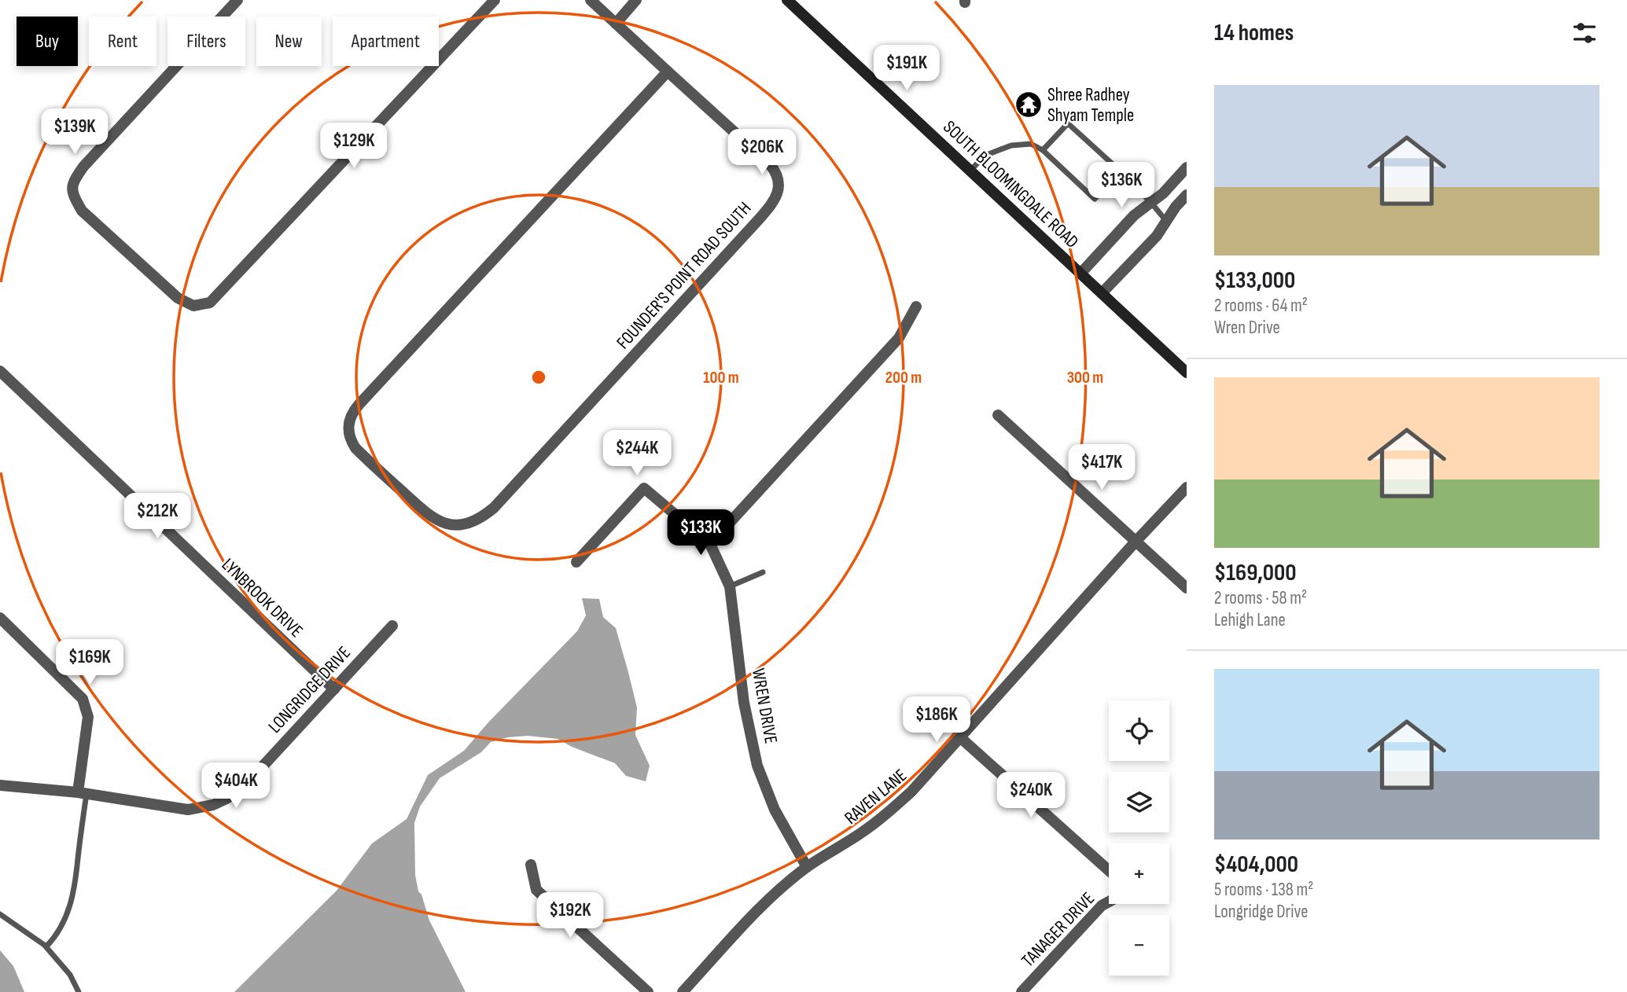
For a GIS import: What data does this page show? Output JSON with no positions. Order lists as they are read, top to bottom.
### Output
{
  "streets": {
    "main road": ["SOUTH BLOOMINGDALE ROAD"],
    "street": [
      "FOUNDER'S POINT ROAD SOUTH",
      "LYNBROOK DRIVE",
      "LONGRIDGE DRIVE",
      "WREN DRIVE",
      "RAVEN LANE",
      "TANAGER DRIVE"
    ]
  },
  "crossings": [
    ["LYNBROOK DRIVE", "LONGRIDGE DRIVE"],
    ["WREN DRIVE", "RAVEN LANE"]
  ],
  "places": {
    "temple": ["Shree Radhey Shyam Temple"]
  },
  "page": {
    "heading": "14 homes",
    "chip": [
      "Buy",
      "Rent",
      "Filters",
      "New",
      "Apartment"
    ],
    "price": [
      "$191K",
      "$139K",
      "$129K",
      "$206K",
      "$136K",
      "$244K",
      "$417K",
      "$212K",
      "$133K",
      "$169K",
      "$186K",
      "$404K",
      "$240K",
      "$192K"
    ],
    "list": [
      {
        "name": "$133,000",
        "note": "2 rooms · 64 m² · Wren Drive"
      },
      {
        "name": "$169,000",
        "note": "2 rooms · 58 m² · Lehigh Lane"
      },
      {
        "name": "$404,000",
        "note": "5 rooms · 138 m² · Longridge Drive"
      }
    ],
    "map_buttons": ["+", "−"]
  },
  "rings": ["100 m", "200 m", "300 m"]
}
